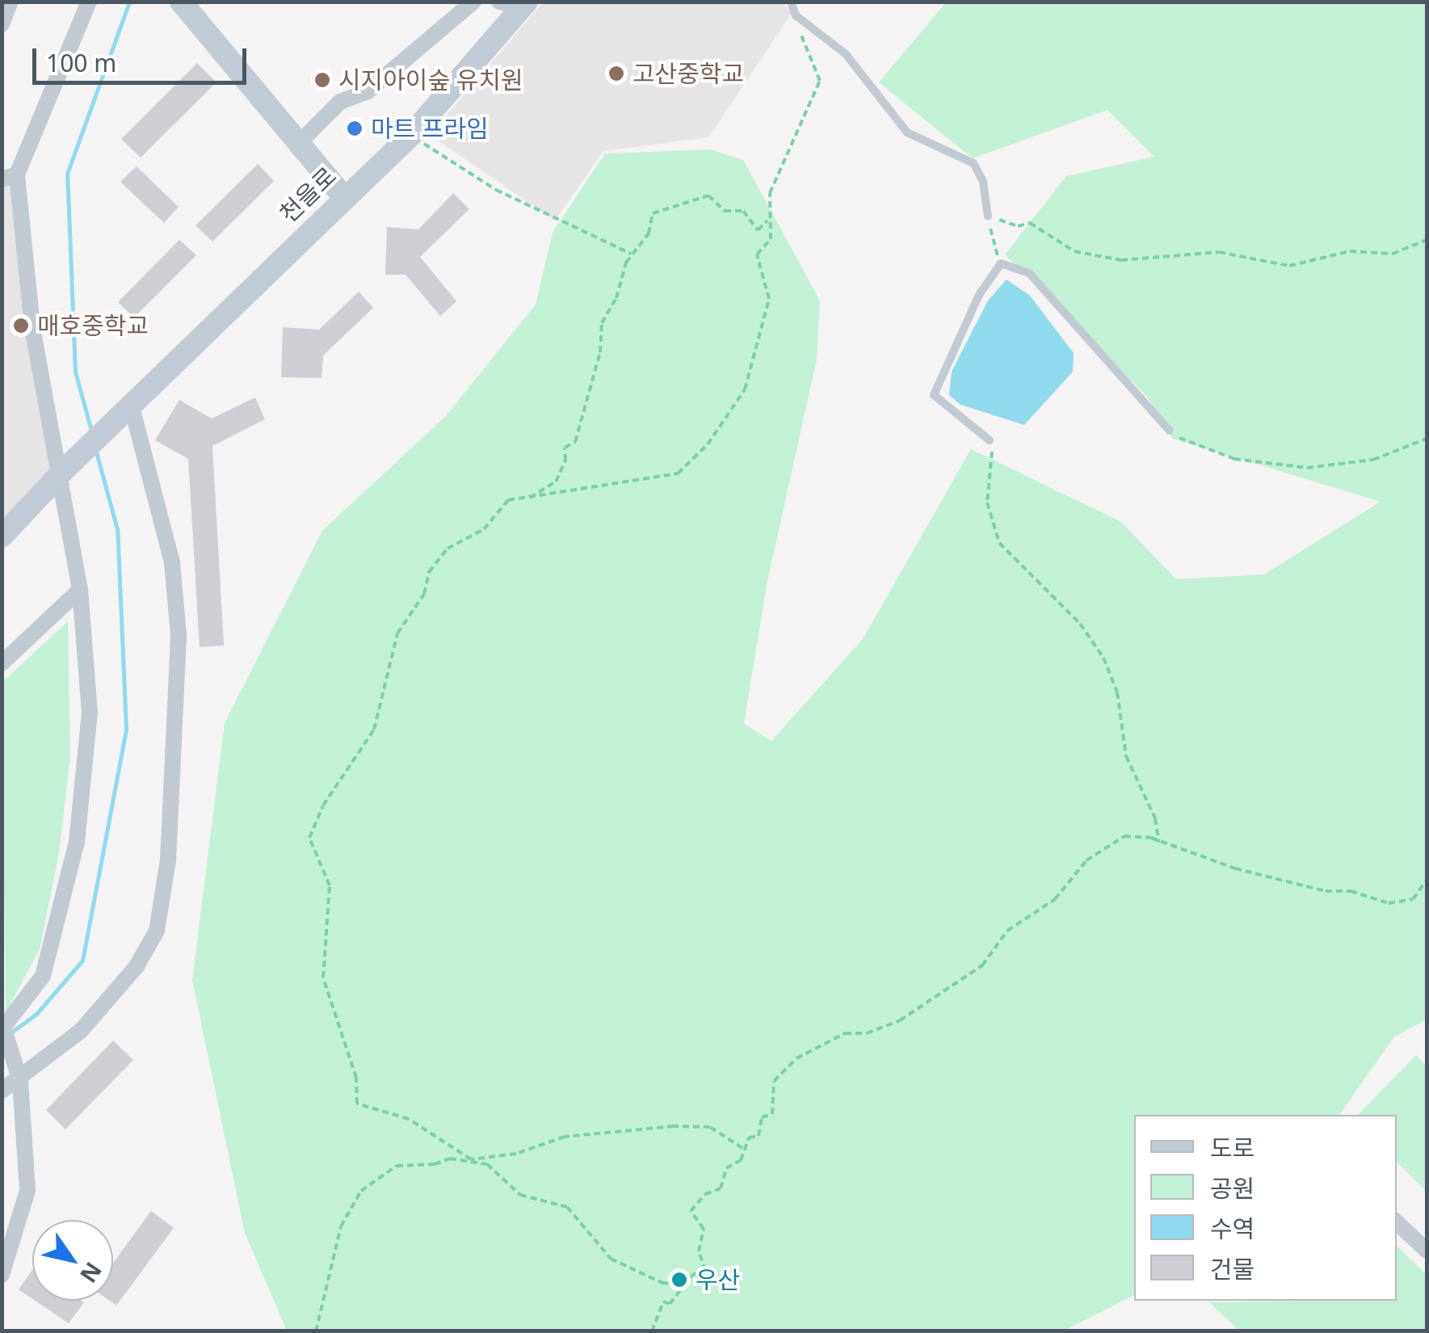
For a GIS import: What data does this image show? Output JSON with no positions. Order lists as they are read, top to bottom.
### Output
{
  "streets": {
    "street": ["천을로"]
  },
  "places": [
    "고산중학교",
    "시지아이숲 유치원",
    "마트 프라임",
    "매호중학교",
    "우산"
  ],
  "legend": [
    "도로",
    "공원",
    "수역",
    "건물"
  ],
  "scale_bar": "100 m",
  "north": "bottom right"
}
